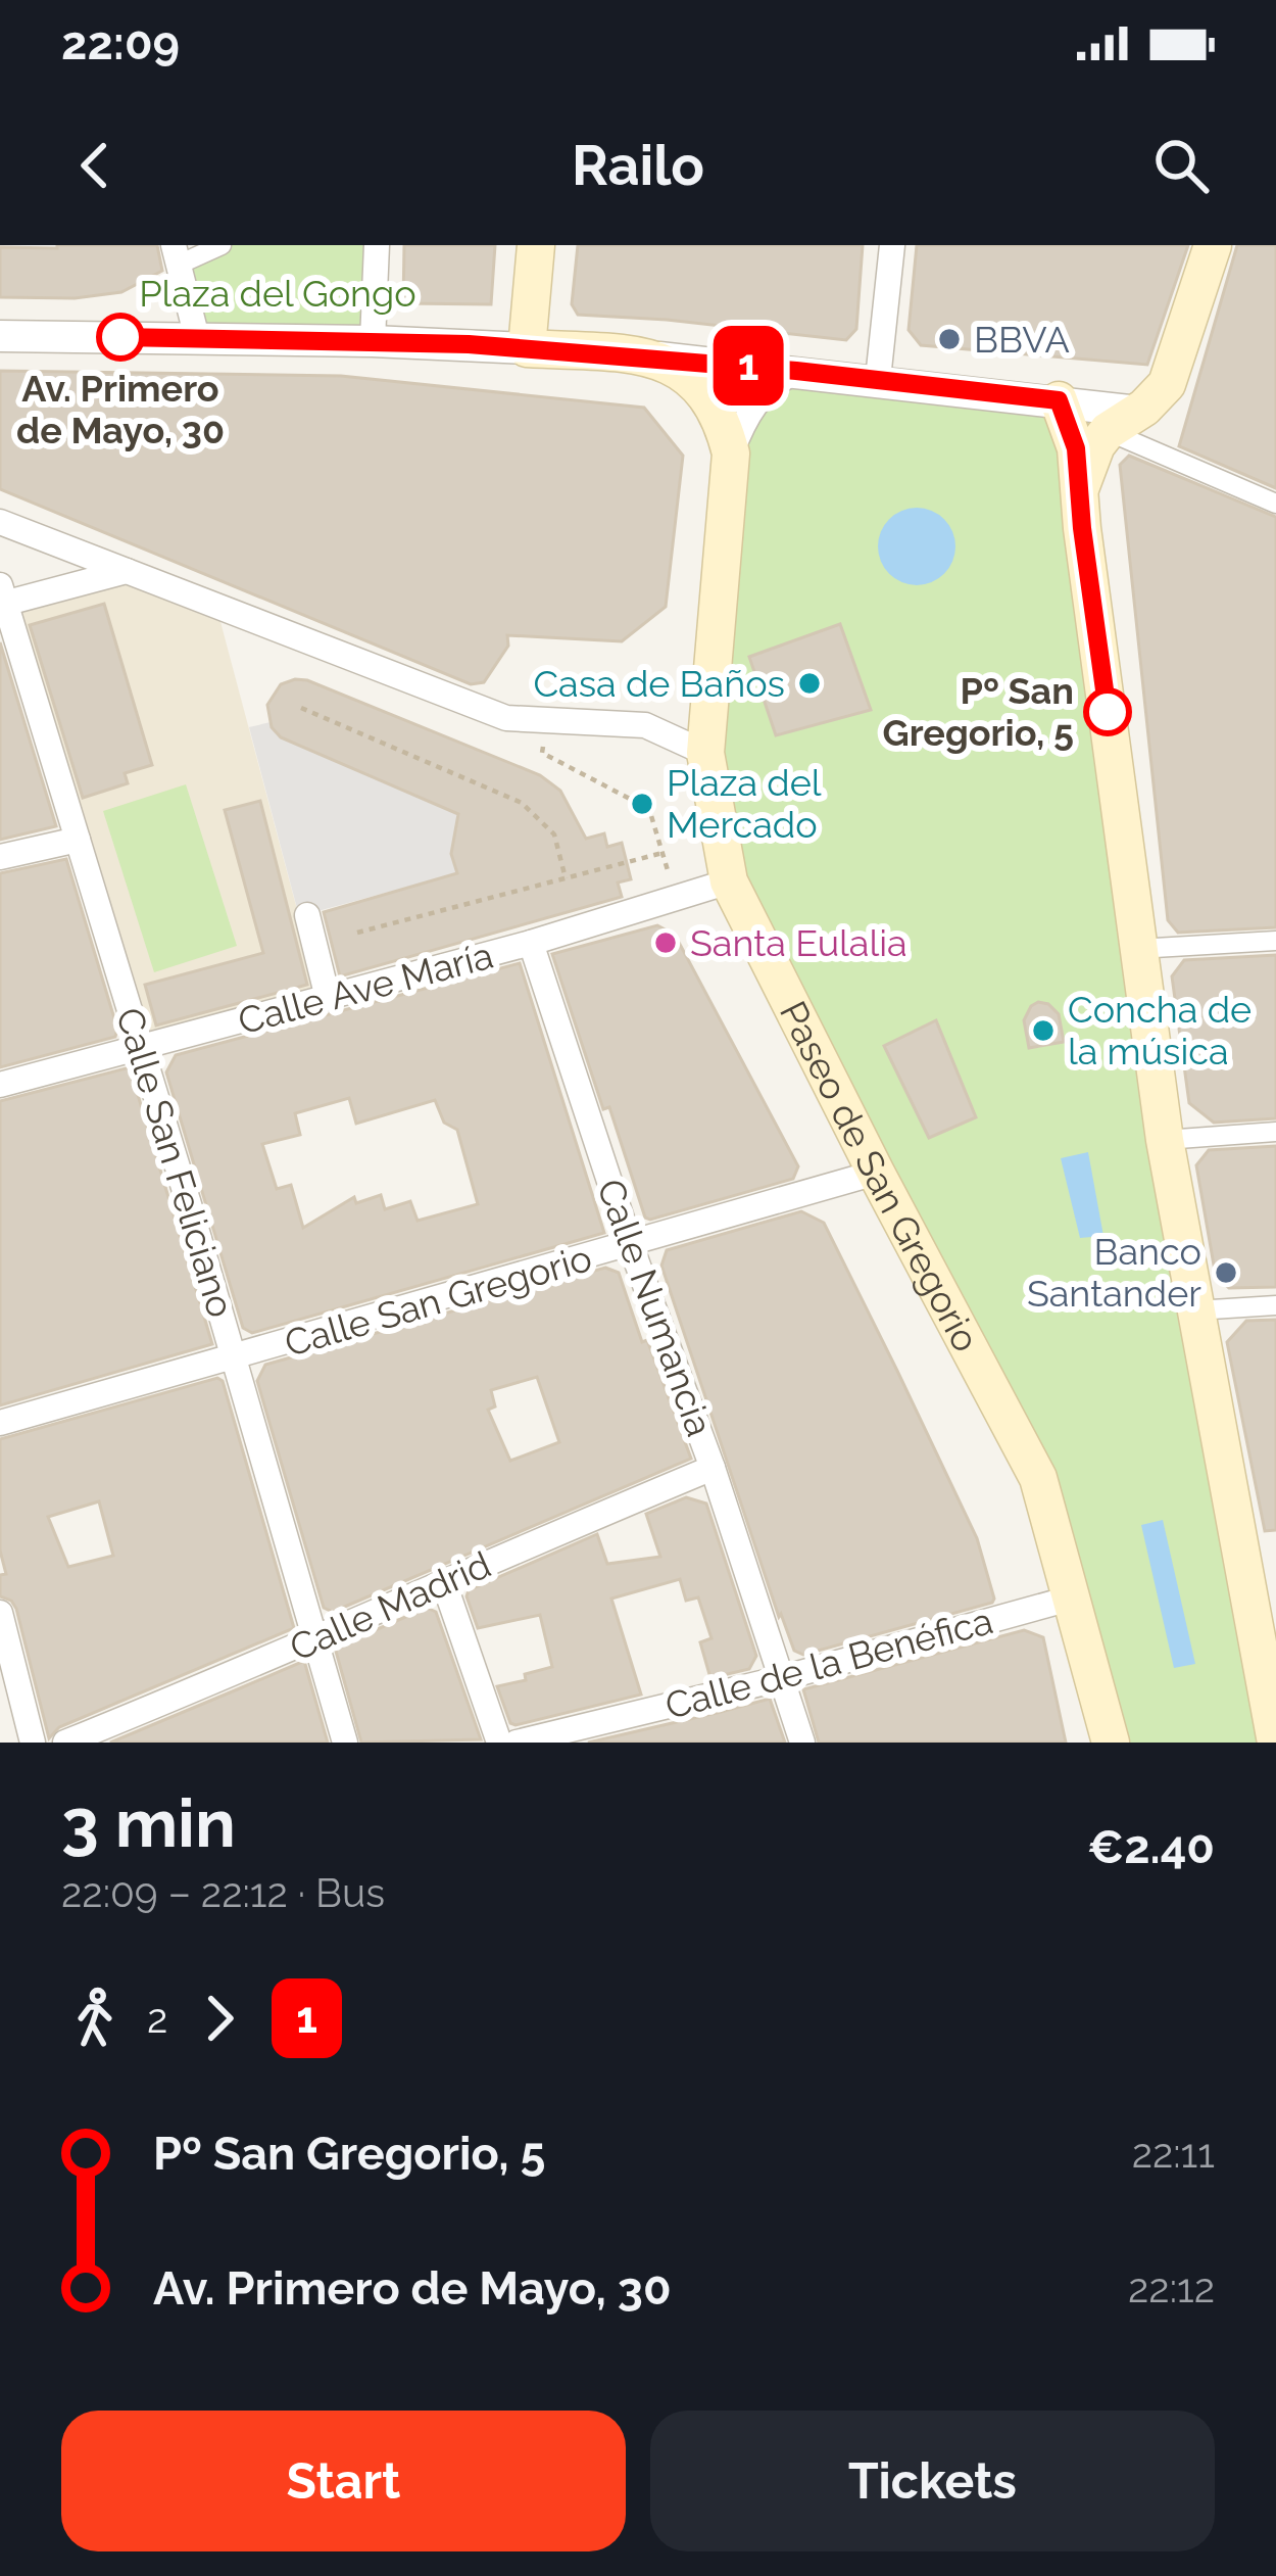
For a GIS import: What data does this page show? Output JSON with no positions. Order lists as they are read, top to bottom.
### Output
{
  "streets": {
    "main road": ["Paseo de San Gregorio"],
    "street": [
      "Calle Ave María",
      "Calle San Feliciano",
      "Calle San Gregorio",
      "Calle Numancia",
      "Calle Madrid",
      "Calle de la Benéfica"
    ]
  },
  "crossings": [
    ["Calle Ave María", "Calle San Feliciano"],
    ["Calle Ave María", "Paseo de San Gregorio"],
    ["Calle Ave María", "Calle Numancia"],
    ["Calle San Feliciano", "Calle San Gregorio"],
    ["Calle San Feliciano", "Calle Madrid"],
    ["Paseo de San Gregorio", "Calle San Gregorio"],
    ["Paseo de San Gregorio", "Calle de la Benéfica"],
    ["Calle San Gregorio", "Calle Numancia"],
    ["Calle Numancia", "Calle Madrid"],
    ["Calle Numancia", "Calle de la Benéfica"]
  ],
  "parks": ["Plaza del Gongo"],
  "places": [
    "Av. Primero de Mayo, 30",
    "BBVA",
    "Casa de Baños",
    "Pº San Gregorio, 5",
    "Plaza del Mercado",
    "Santa Eulalia",
    "Concha de la música",
    "Banco Santander"
  ],
  "lines": ["bus line 1"],
  "page": {
    "status": "22:09",
    "header": "Railo",
    "on_map": "1",
    "heading": ["3 min", "22:09 – 22:12 · Bus", "€2.40"],
    "legs": ["2", "1"],
    "list": [
      {
        "name": "Pº San Gregorio, 5",
        "value": "22:11"
      },
      {
        "name": "Av. Primero de Mayo, 30",
        "value": "22:12"
      }
    ],
    "buttons": ["Start", "Tickets"]
  }
}
